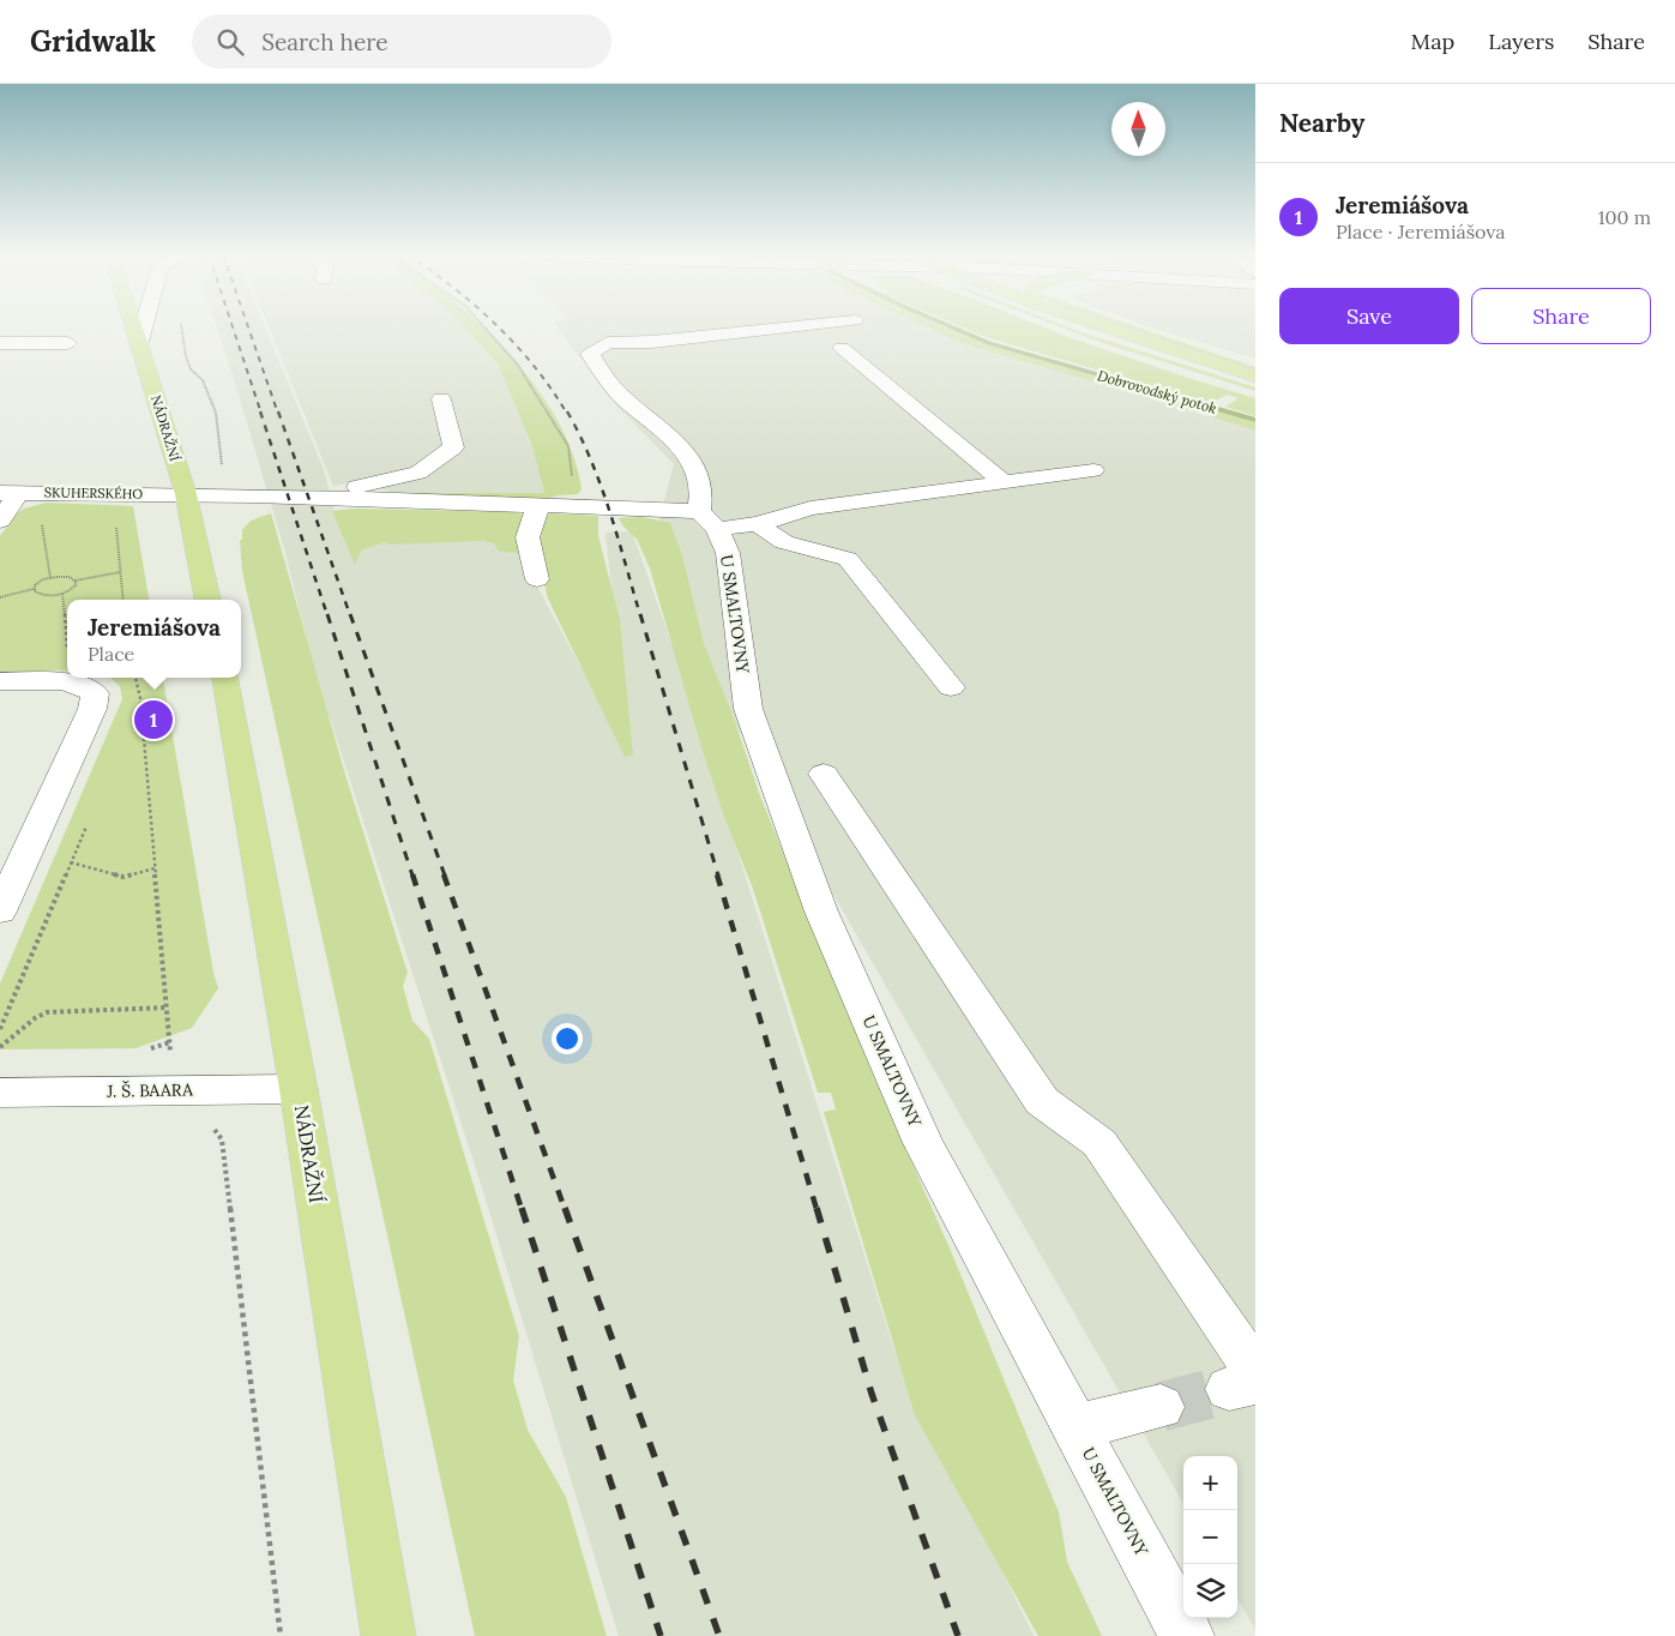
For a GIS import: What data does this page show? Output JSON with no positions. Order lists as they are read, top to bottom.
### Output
{
  "streets": {
    "main road": ["NÁDRAŽNÍ"],
    "street": ["SKUHERSKÉHO", "U SMALTOVNY", "J. Š. BAARA"]
  },
  "crossings": [
    ["NÁDRAŽNÍ", "SKUHERSKÉHO"],
    ["NÁDRAŽNÍ", "J. Š. BAARA"],
    ["SKUHERSKÉHO", "U SMALTOVNY"]
  ],
  "water": ["Dobrovodský potok"],
  "north": "top",
  "page": {
    "header": "Gridwalk",
    "search": "Search here",
    "nav": ["Map", "Layers", "Share"],
    "heading": "Nearby",
    "list": [
      {
        "mark": "1",
        "name": "Jeremiášova",
        "note": "Place · Jeremiášova",
        "value": "100 m"
      }
    ],
    "buttons": ["Save", "Share"],
    "popup": ["Jeremiášova", "Place"],
    "pins": "1",
    "map_buttons": ["+", "−"]
  }
}
